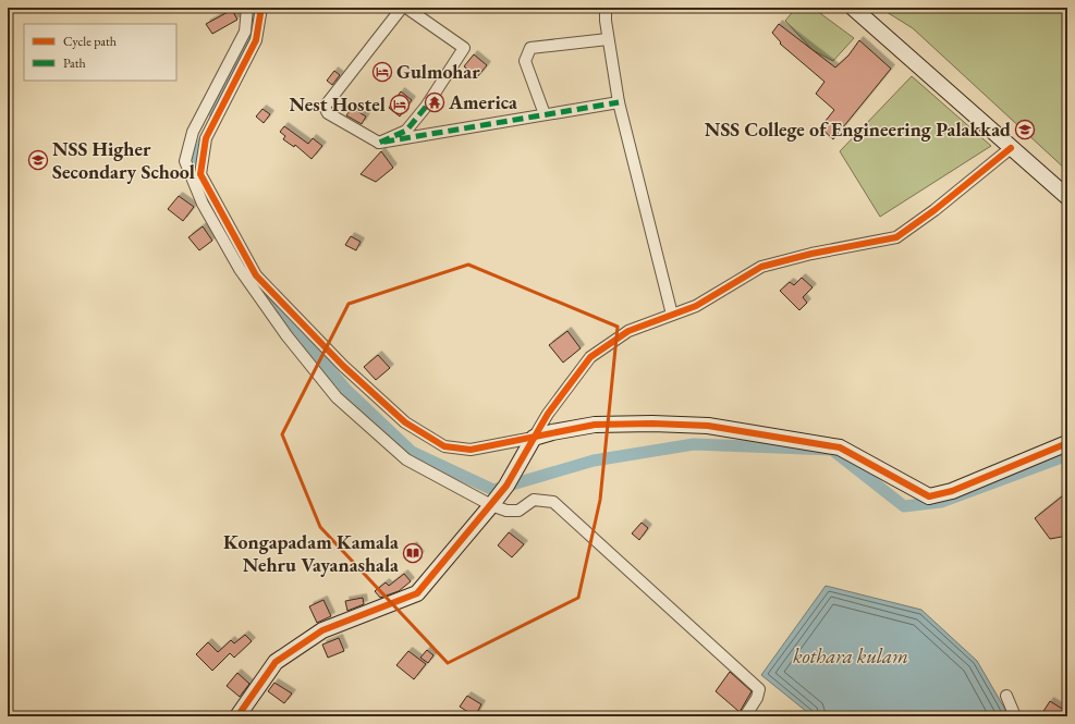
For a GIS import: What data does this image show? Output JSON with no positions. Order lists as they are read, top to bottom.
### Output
{
  "water": ["kothara kulam"],
  "places": {
    "hotel": ["Gulmohar", "Nest Hostel"],
    "temple": ["America"],
    "school or university": ["NSS College of Engineering Palakkad", "NSS Higher Secondary School"],
    "library": ["Kongapadam Kamala Nehru Vayanashala"]
  },
  "legend": ["Cycle path", "Path"]
}
